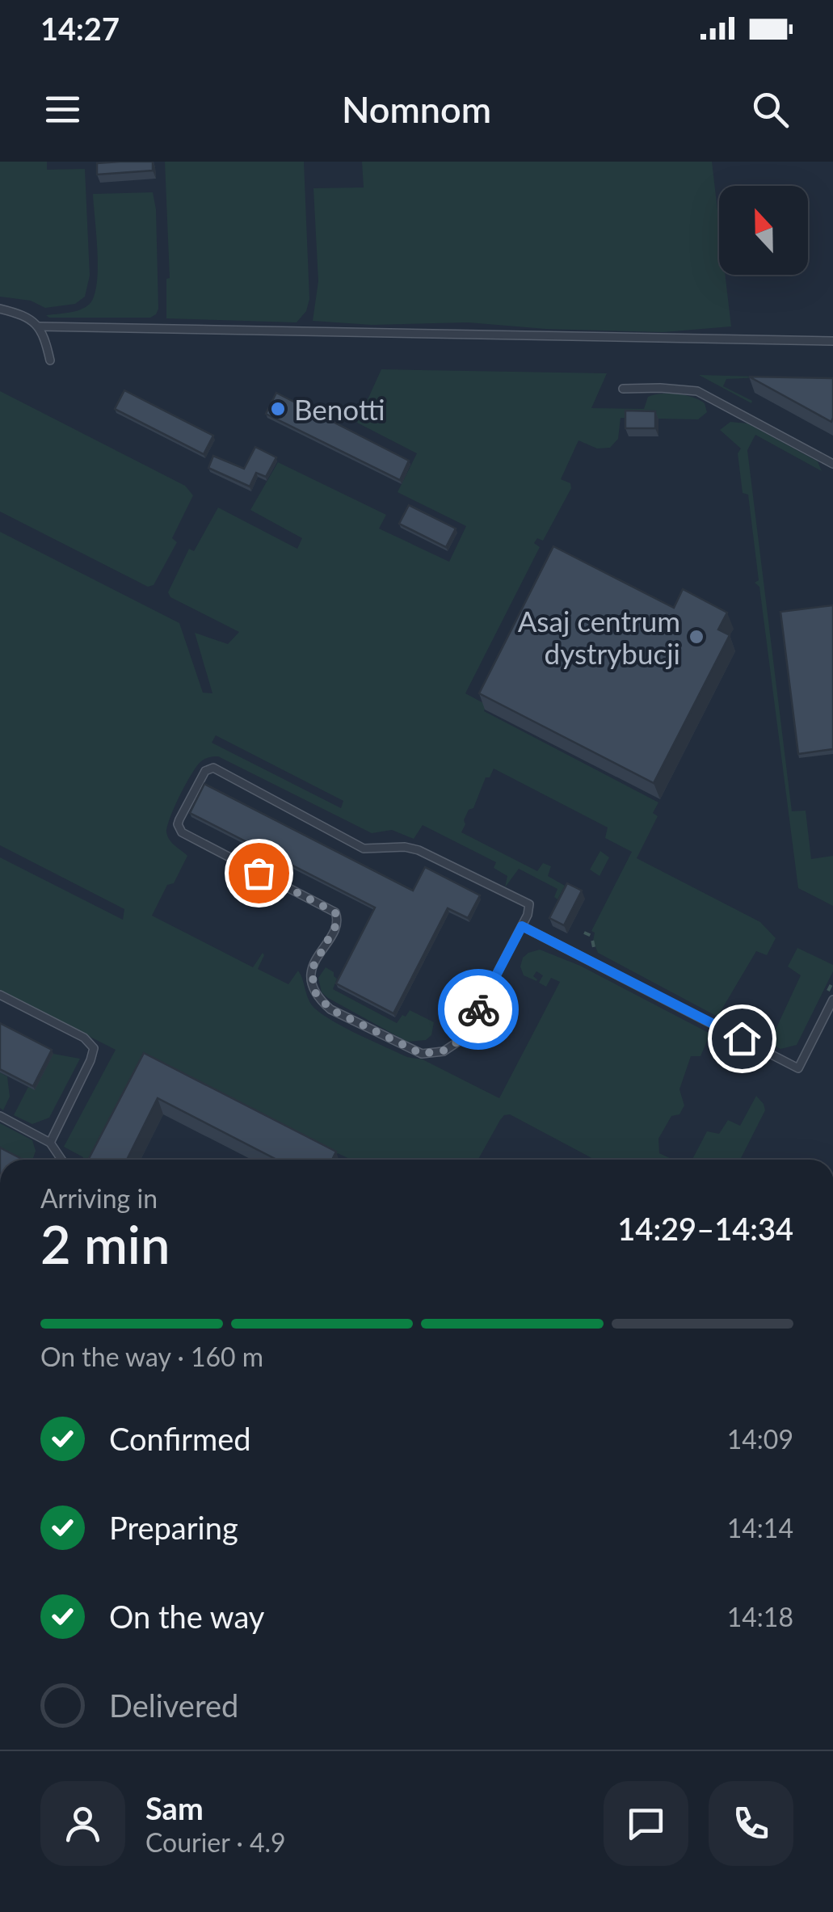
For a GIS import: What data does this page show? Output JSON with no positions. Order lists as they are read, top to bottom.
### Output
{
  "places": ["Benotti", "Asaj centrum dystrybucji"],
  "north": "top",
  "page": {
    "status": "14:27",
    "header": "Nomnom",
    "heading": ["2 min", "Arriving in", "14:29–14:34"],
    "panel": ["Sam", "Courier · 4.9"],
    "bar": "On the way · 160 m",
    "list": [
      ["Confirmed", "14:09"],
      ["Preparing", "14:14"],
      ["On the way", "14:18"],
      "Delivered"
    ]
  }
}
